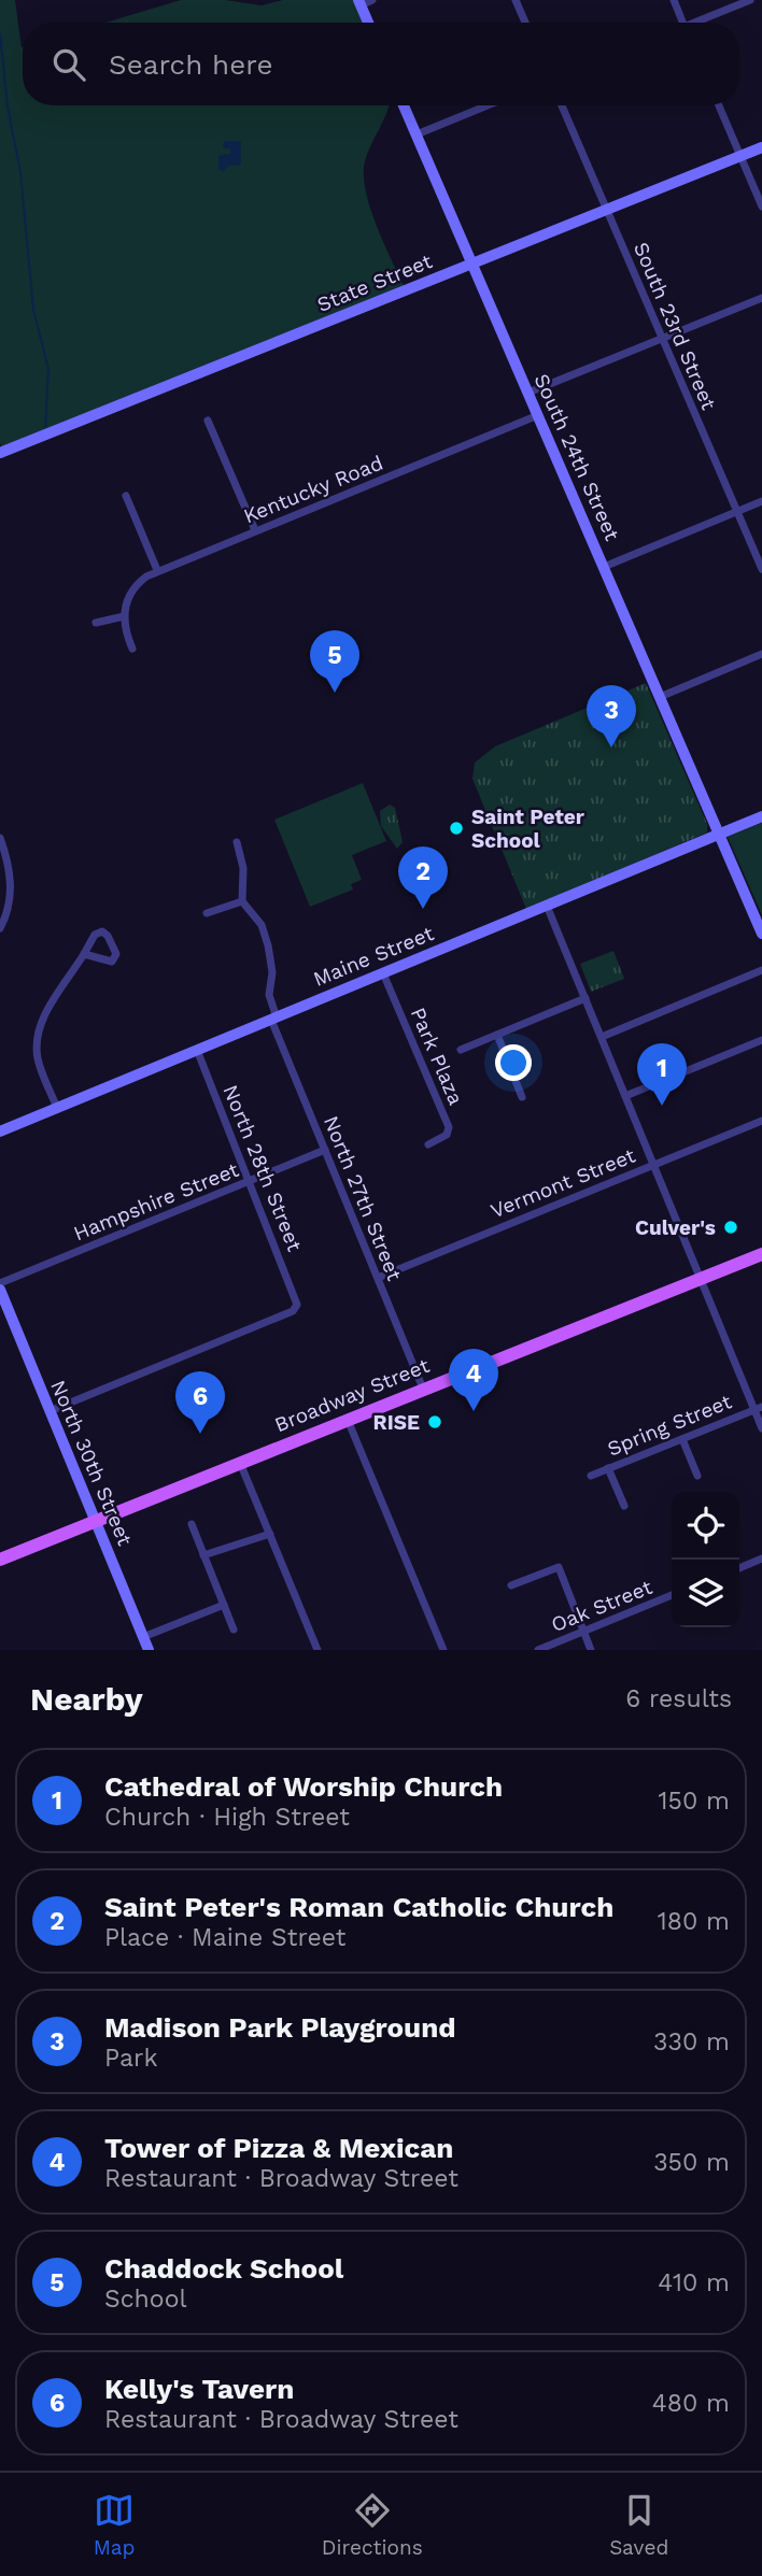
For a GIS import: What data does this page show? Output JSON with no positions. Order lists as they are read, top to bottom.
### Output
{
  "streets": {
    "main road": ["Broadway Street"],
    "street": [
      "State Street",
      "South 23rd Street",
      "South 24th Street",
      "Kentucky Road",
      "Maine Street",
      "Park Plaza",
      "North 28th Street",
      "Vermont Street",
      "North 27th Street",
      "Hampshire Street",
      "Spring Street",
      "North 30th Street",
      "Oak Street"
    ]
  },
  "crossings": [
    ["State Street", "South 23rd Street"],
    ["State Street", "South 24th Street"],
    ["South 24th Street", "Kentucky Road"],
    ["South 24th Street", "Maine Street"],
    ["Maine Street", "Park Plaza"],
    ["Maine Street", "North 28th Street"],
    ["Maine Street", "North 27th Street"],
    ["North 28th Street", "Hampshire Street"],
    ["North 28th Street", "North 30th Street"],
    ["Vermont Street", "North 27th Street"],
    ["North 27th Street", "Hampshire Street"],
    ["North 27th Street", "Broadway Street"],
    ["Broadway Street", "North 30th Street"]
  ],
  "places": ["Saint Peter School", "Culver's", "RISE"],
  "page": {
    "search": "Search here",
    "pins": [
      "5",
      "3",
      "2",
      "1",
      "4",
      "6"
    ],
    "heading": ["Nearby", "6 results"],
    "list": [
      {
        "mark": "1",
        "name": "Cathedral of Worship Church",
        "note": "Church · High Street",
        "value": "150 m"
      },
      {
        "mark": "2",
        "name": "Saint Peter's Roman Catholic Church",
        "note": "Place · Maine Street",
        "value": "180 m"
      },
      {
        "mark": "3",
        "name": "Madison Park Playground",
        "note": "Park",
        "value": "330 m"
      },
      {
        "mark": "4",
        "name": "Tower of Pizza & Mexican",
        "note": "Restaurant · Broadway Street",
        "value": "350 m"
      },
      {
        "mark": "5",
        "name": "Chaddock School",
        "note": "School",
        "value": "410 m"
      },
      {
        "mark": "6",
        "name": "Kelly's Tavern",
        "note": "Restaurant · Broadway Street",
        "value": "480 m"
      }
    ],
    "nav": ["Map", "Directions", "Saved"]
  }
}
